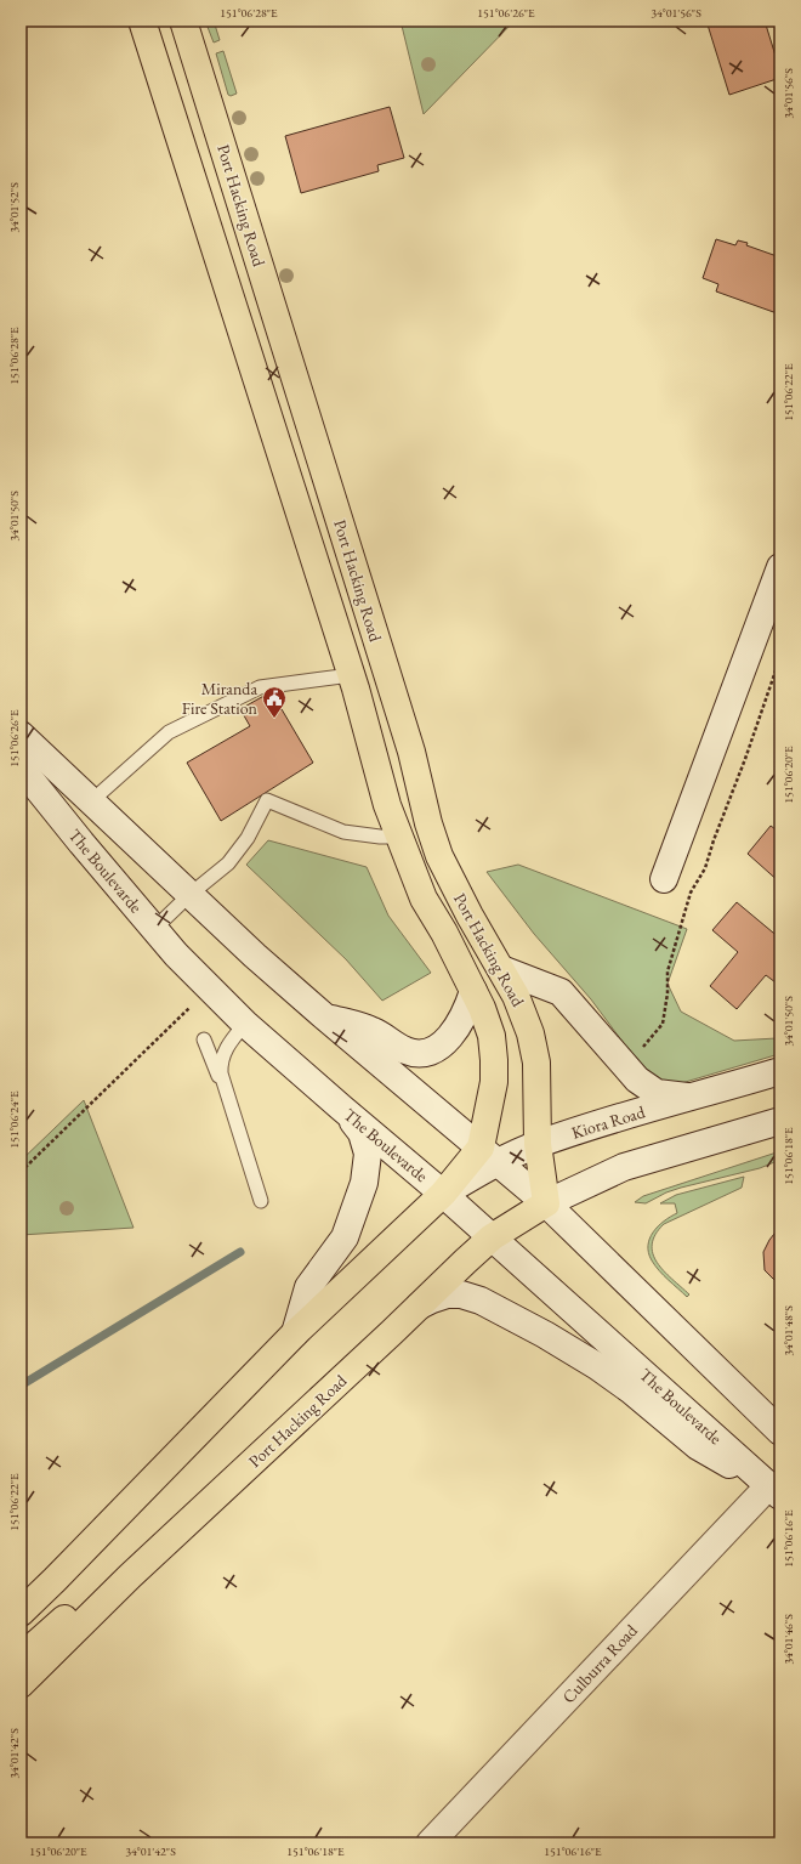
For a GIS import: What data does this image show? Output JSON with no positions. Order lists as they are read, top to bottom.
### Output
{
  "streets": {
    "main road": [
      "Port Hacking Road",
      "The Boulevarde",
      "Kiora Road",
      "Culburra Road"
    ]
  },
  "crossings": [
    ["Port Hacking Road", "The Boulevarde"],
    ["Port Hacking Road", "Kiora Road"],
    ["The Boulevarde", "Kiora Road"],
    ["The Boulevarde", "Culburra Road"]
  ],
  "places": {
    "public building": ["Miranda Fire Station"]
  },
  "coordinates": [
    "151°06'28\"E",
    "151°06'26\"E",
    "34°01'56\"S",
    "34°01'52\"S",
    "151°06'22\"E",
    "34°01'50\"S",
    "151°06'20\"E",
    "151°06'24\"E",
    "151°06'18\"E",
    "34°01'48\"S",
    "151°06'16\"E",
    "34°01'46\"S",
    "34°01'42\"S"
  ]
}
